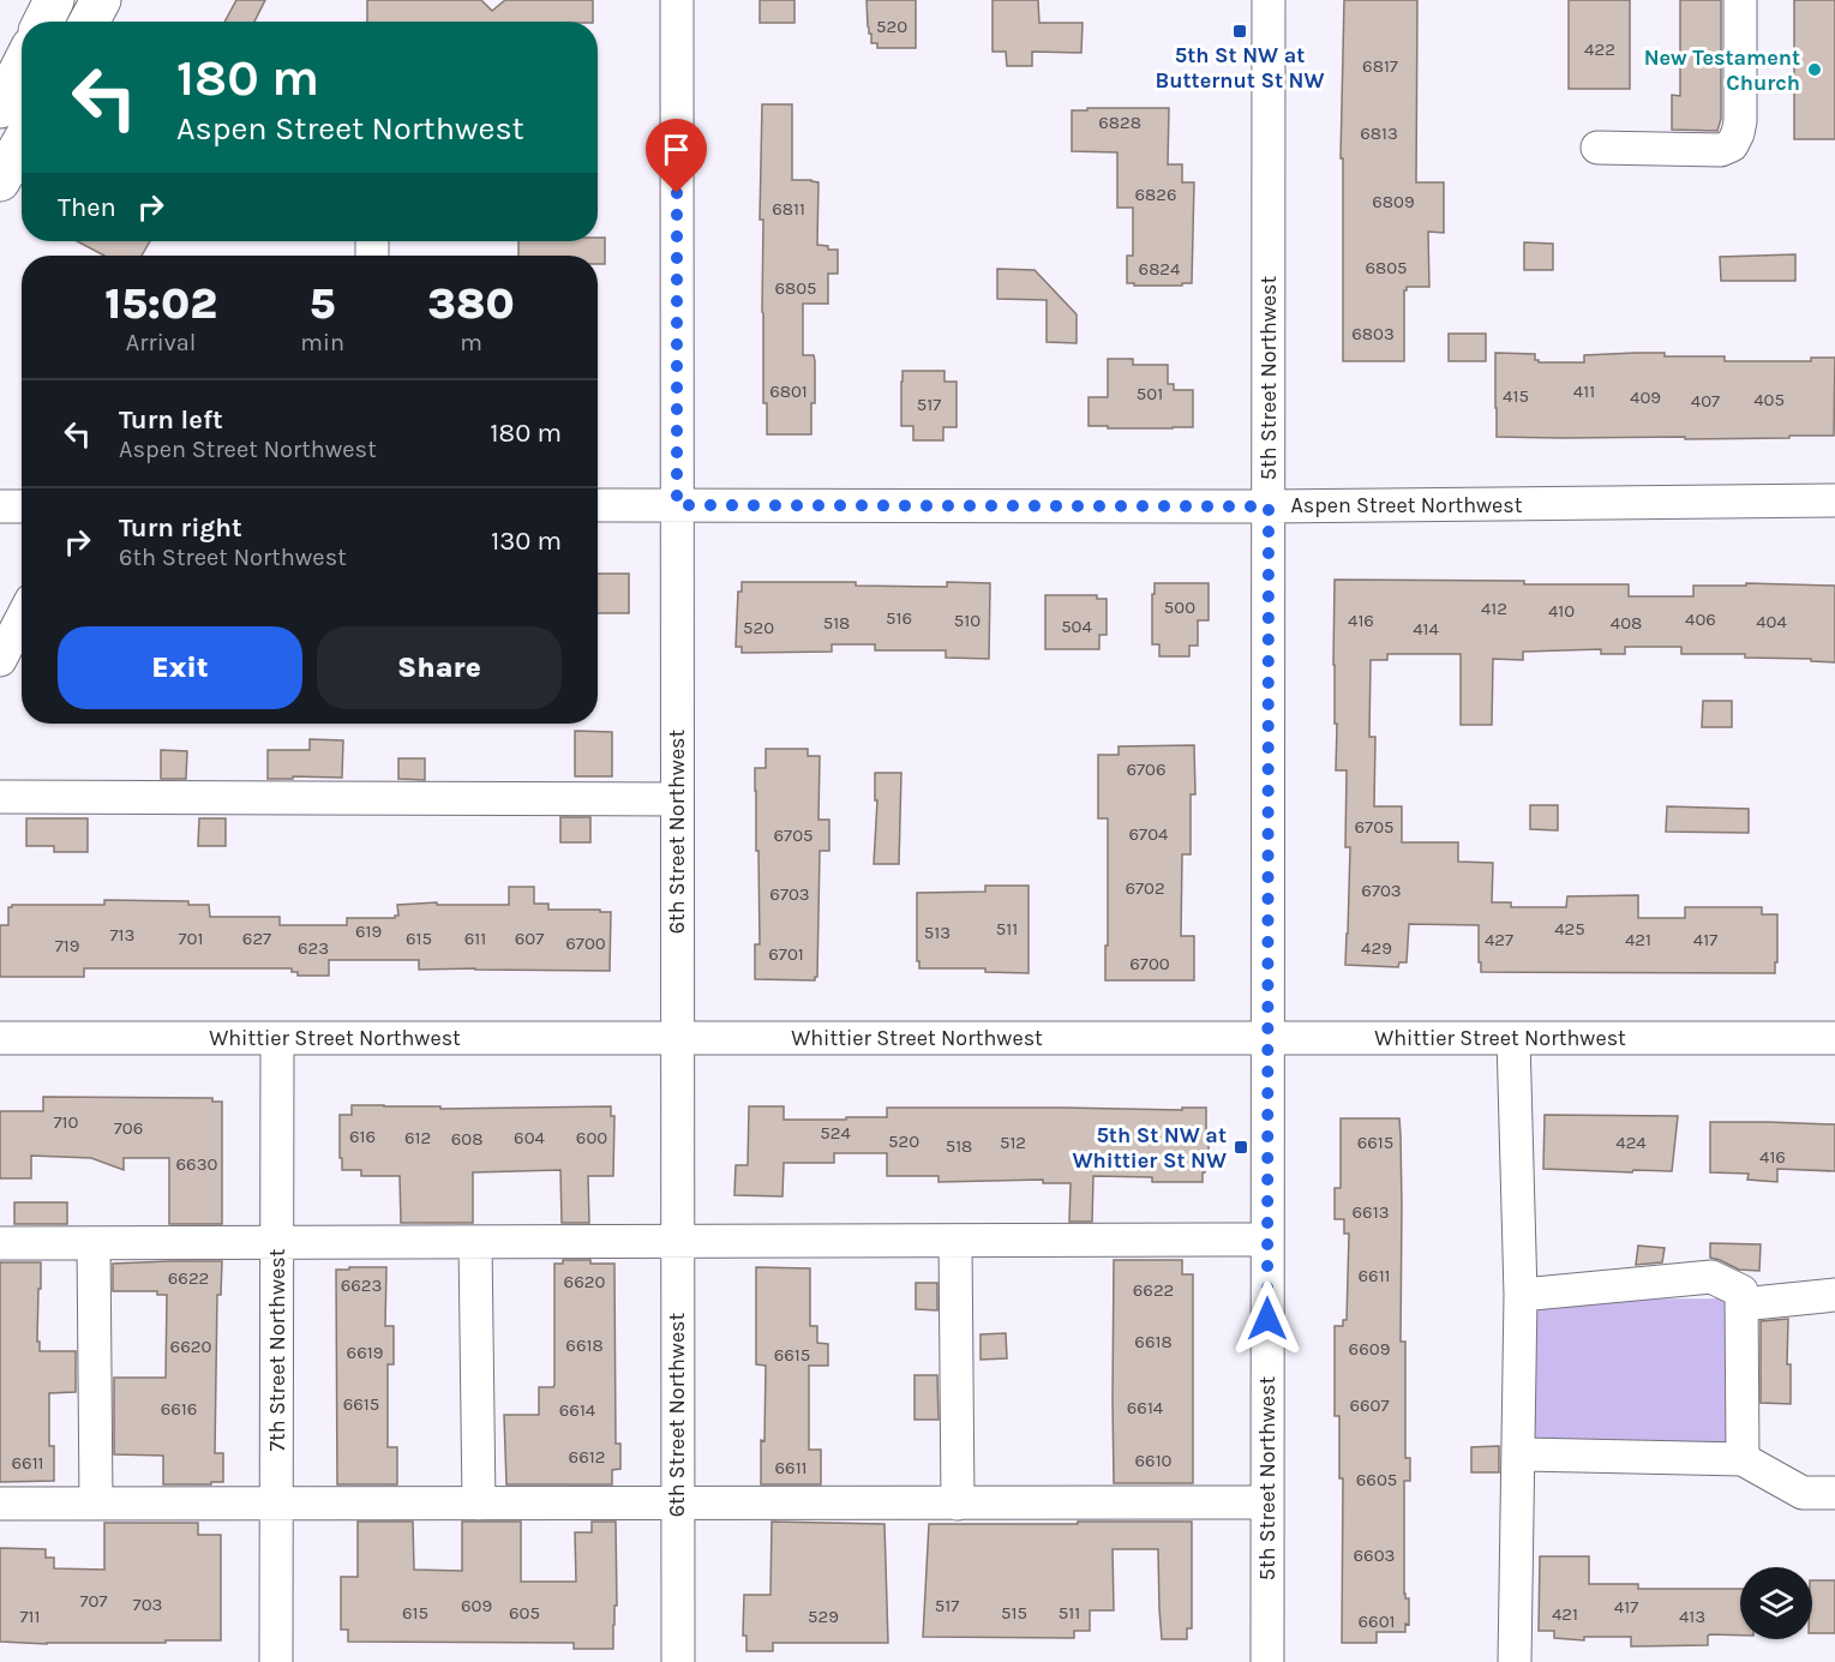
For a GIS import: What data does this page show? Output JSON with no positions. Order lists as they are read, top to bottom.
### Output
{
  "streets": {
    "street": [
      "5th Street Northwest",
      "Aspen Street Northwest",
      "6th Street Northwest",
      "Whittier Street Northwest",
      "7th Street Northwest"
    ]
  },
  "crossings": [
    ["5th Street Northwest", "Aspen Street Northwest"],
    ["5th Street Northwest", "Whittier Street Northwest"],
    ["Aspen Street Northwest", "6th Street Northwest"],
    ["6th Street Northwest", "Whittier Street Northwest"],
    ["Whittier Street Northwest", "7th Street Northwest"]
  ],
  "places": {
    "transit": ["5th St NW at Butternut St NW", "5th St NW at Whittier St NW"],
    "other": ["New Testament Church"]
  },
  "house_numbers": [
    "520",
    "422",
    "6817",
    "6828",
    "6813",
    "6826",
    "6809",
    "6811",
    "6805",
    "6824",
    "6805",
    "6803",
    "6801",
    "411",
    "501",
    "415",
    "409",
    "405",
    "407",
    "517",
    "500",
    "412",
    "410",
    "516",
    "406",
    "510",
    "416",
    "404",
    "518",
    "408",
    "504",
    "520",
    "414",
    "6706",
    "6705",
    "6704",
    "6705",
    "6702",
    "6703",
    "6703",
    "511",
    "425",
    "619",
    "513",
    "713",
    "701",
    "627",
    "615",
    "611",
    "607",
    "427",
    "421",
    "417",
    "6700",
    "719",
    "623",
    "429",
    "6701",
    "6700",
    "710",
    "706",
    "524",
    "616",
    "612",
    "604",
    "600",
    "608",
    "520",
    "512",
    "6615",
    "424",
    "518",
    "416",
    "6630",
    "6613",
    "6611",
    "6622",
    "6620",
    "6623",
    "6622",
    "6618",
    "6618",
    "6620",
    "6609",
    "6619",
    "6615",
    "6615",
    "6607",
    "6614",
    "6616",
    "6614",
    "6612",
    "6610",
    "6611",
    "6611",
    "6605",
    "6603",
    "707",
    "703",
    "609",
    "517",
    "417",
    "615",
    "605",
    "515",
    "511",
    "421",
    "711",
    "529",
    "413",
    "6601"
  ],
  "page": {
    "turn": ["180 m", "Aspen Street Northwest"],
    "then": "Then",
    "eta": [
      "15:02",
      "Arrival",
      "5",
      "min",
      "380",
      "m"
    ],
    "list": [
      {
        "name": "Turn left",
        "note": "Aspen Street Northwest",
        "value": "180 m"
      },
      {
        "name": "Turn right",
        "note": "6th Street Northwest",
        "value": "130 m"
      }
    ],
    "buttons": ["Exit", "Share"]
  }
}
